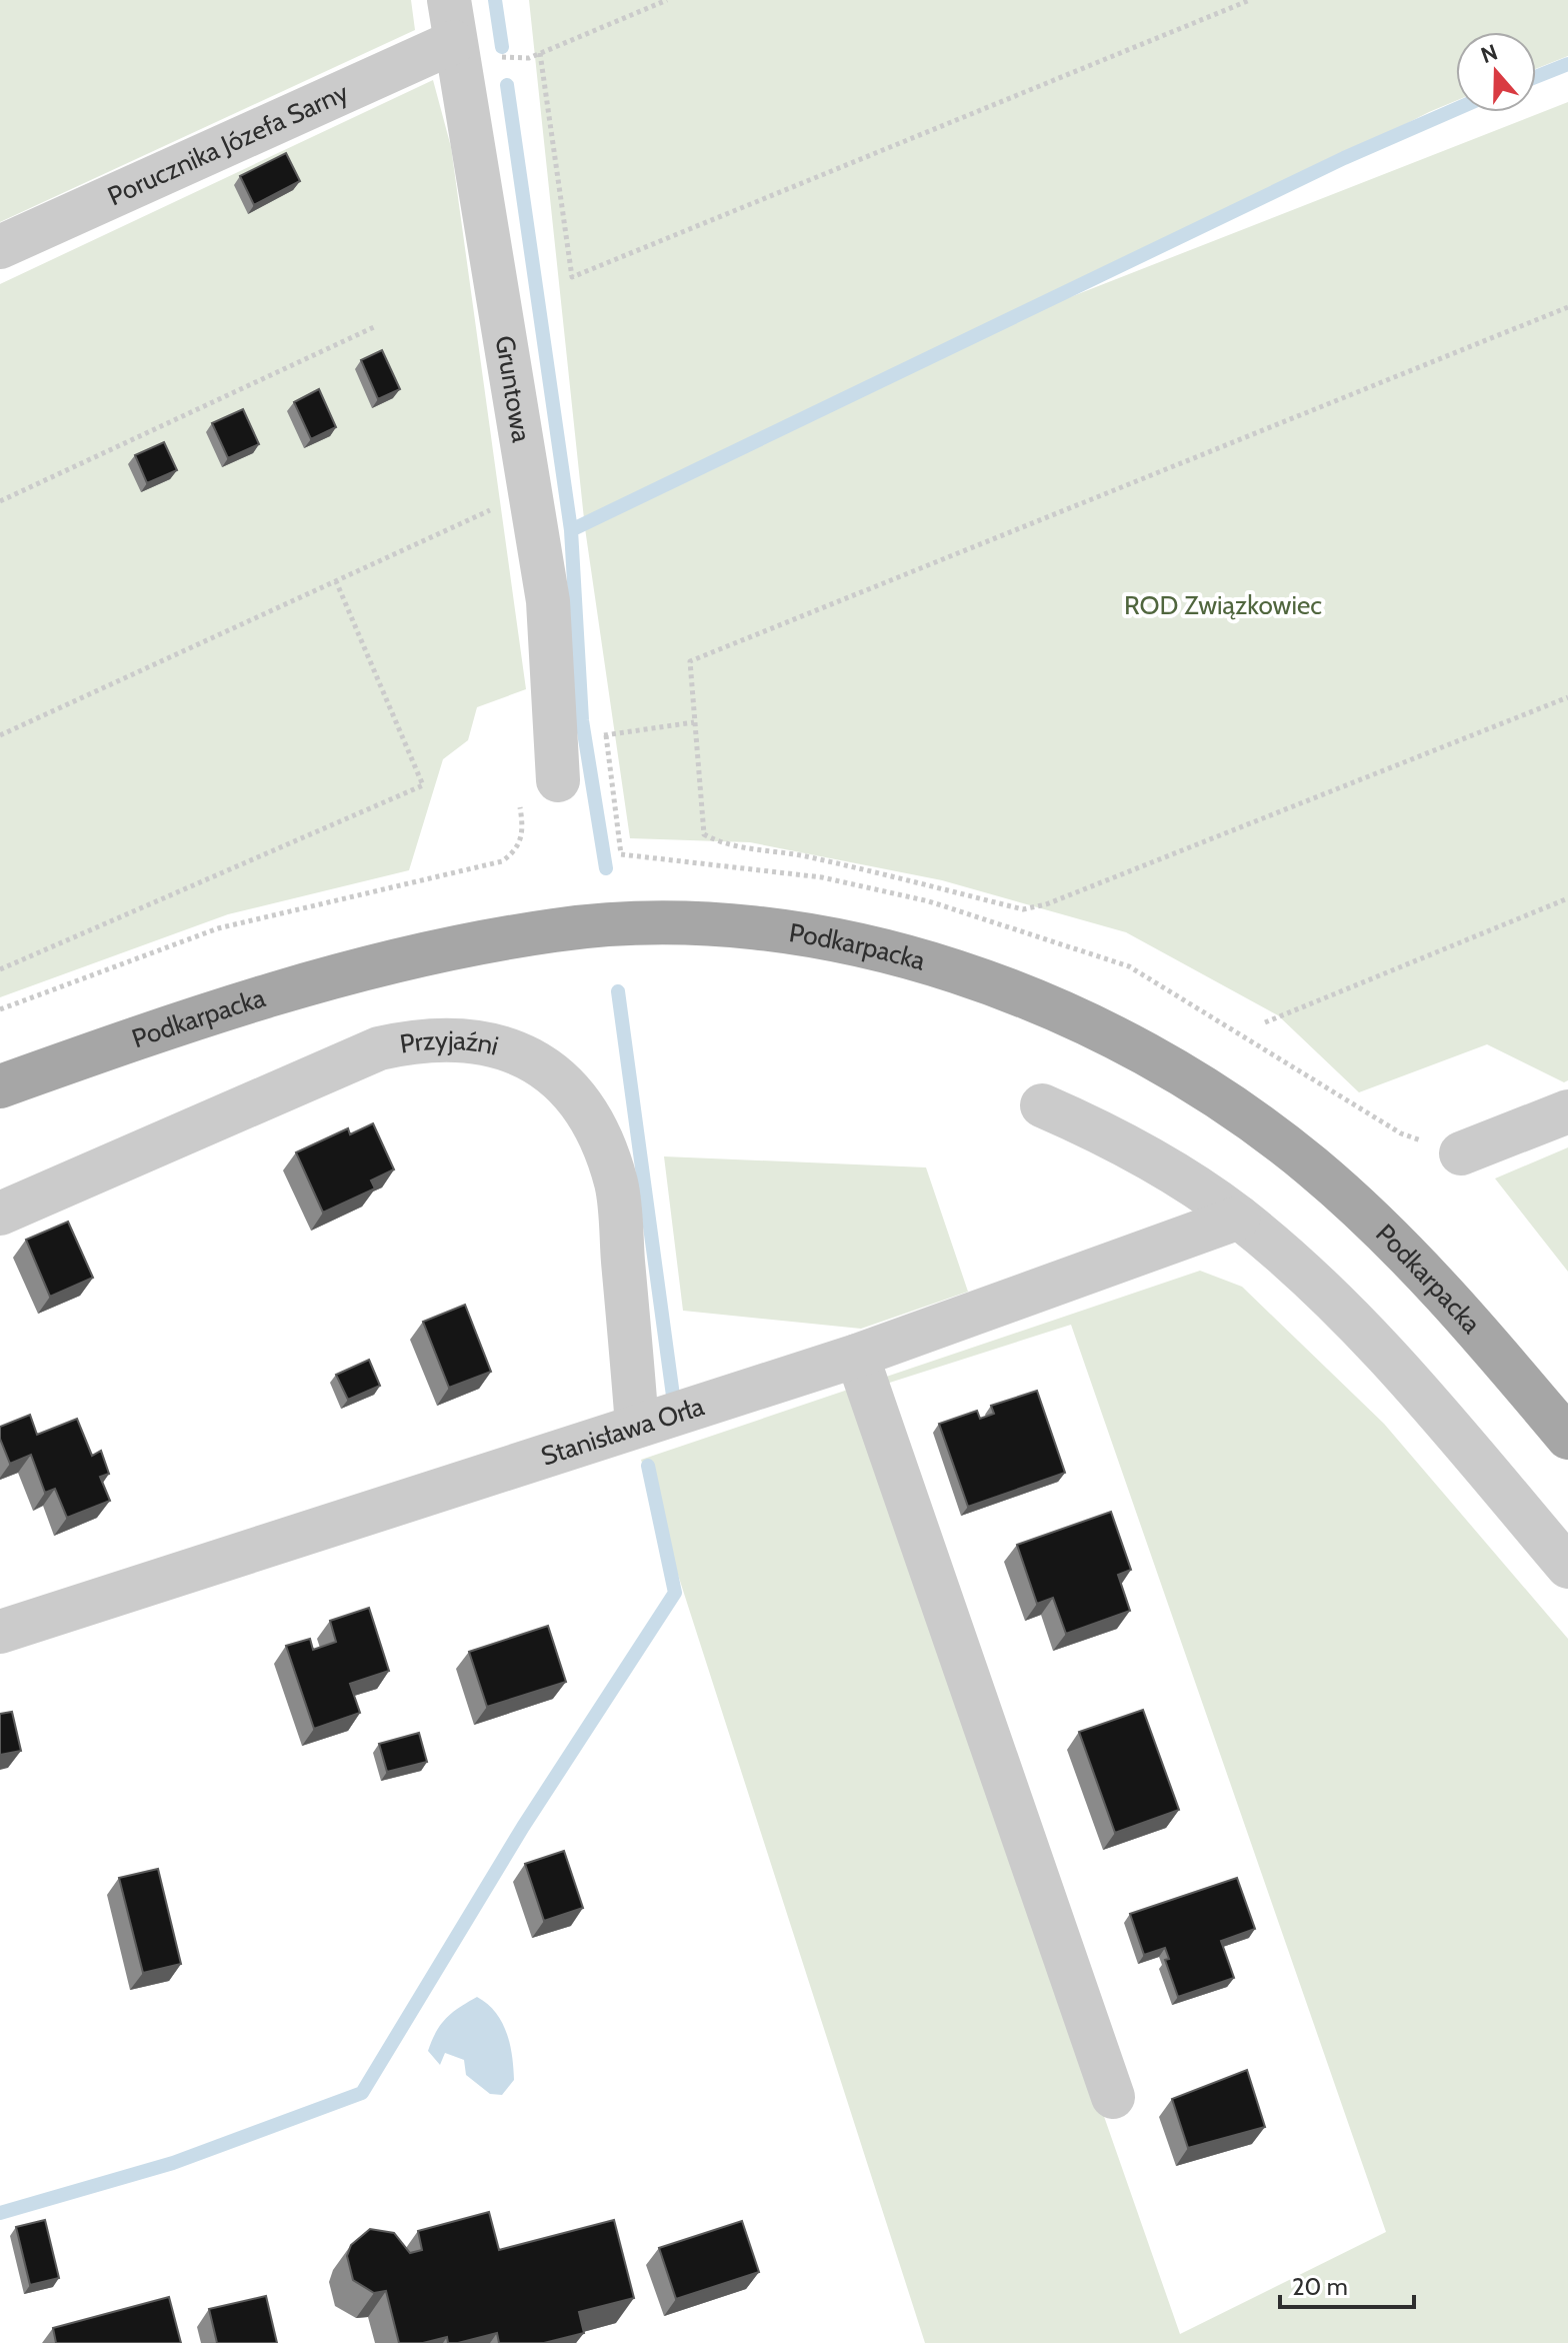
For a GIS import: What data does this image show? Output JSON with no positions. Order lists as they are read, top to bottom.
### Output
{
  "streets": {
    "main road": ["Podkarpacka"],
    "street": [
      "Porucznika Józefa Sarny",
      "Gruntowa",
      "Przyjaźni",
      "Stanisława Orła"
    ]
  },
  "crossings": [
    ["Porucznika Józefa Sarny", "Gruntowa"],
    ["Przyjaźni", "Stanisława Orła"]
  ],
  "parks": ["ROD Związkowiec"],
  "scale_bar": "20 m",
  "north": "top"
}
